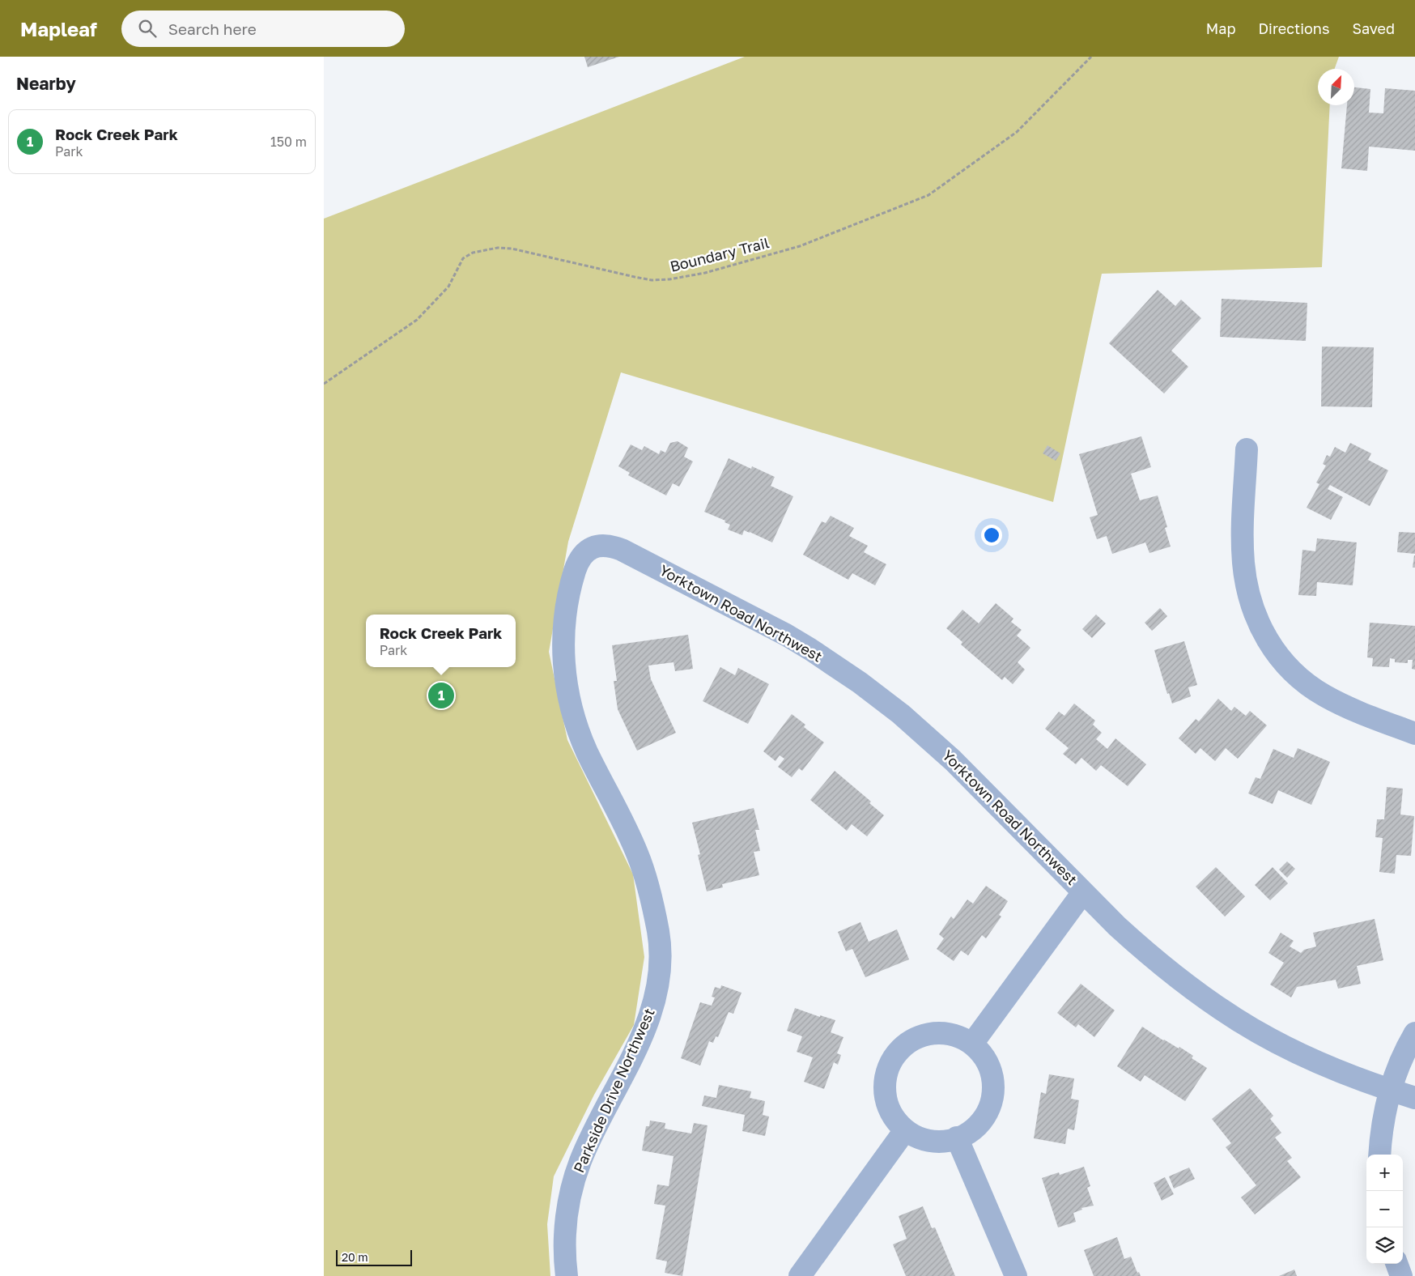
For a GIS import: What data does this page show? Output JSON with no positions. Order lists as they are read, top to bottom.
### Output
{
  "streets": {
    "street": ["Yorktown Road Northwest", "Parkside Drive Northwest"],
    "path": ["Boundary Trail"]
  },
  "crossings": [
    ["Yorktown Road Northwest", "Parkside Drive Northwest"]
  ],
  "scale_bar": "20 m",
  "north": "top right",
  "page": {
    "header": "Mapleaf",
    "search": "Search here",
    "nav": ["Map", "Directions", "Saved"],
    "heading": "Nearby",
    "list": [
      {
        "mark": "1",
        "name": "Rock Creek Park",
        "note": "Park",
        "value": "150 m"
      }
    ],
    "popup": ["Rock Creek Park", "Park"],
    "pins": "1",
    "map_buttons": ["+", "−"],
    "scale": "20 m"
  }
}
